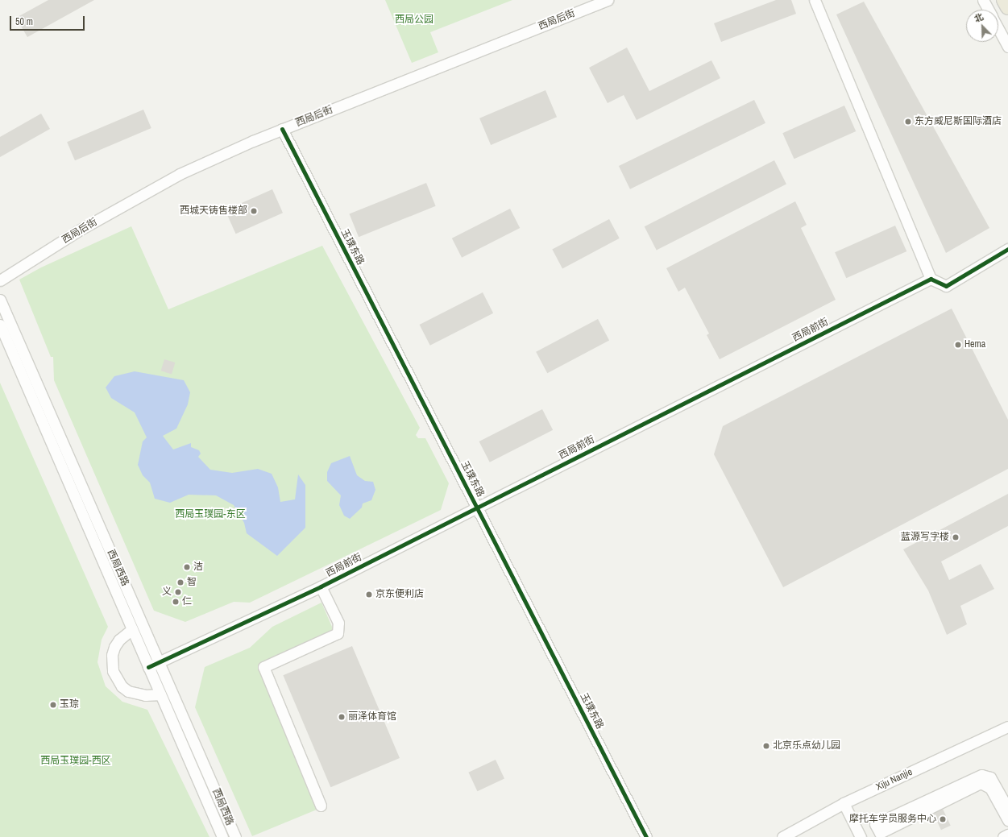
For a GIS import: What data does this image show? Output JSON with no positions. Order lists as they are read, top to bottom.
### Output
{
  "streets": {
    "street": [
      "西局后街",
      "玉璞东路",
      "西局前街",
      "西局西路",
      "Xiju Nanjie"
    ]
  },
  "crossings": [
    ["西局后街", "玉璞东路"],
    ["玉璞东路", "西局前街"],
    ["西局前街", "西局西路"]
  ],
  "parks": ["西局公园", "西局玉璞园-东区", "西局玉璞园-西区"],
  "places": [
    "东方威尼斯国际酒店",
    "西城天铸售楼部",
    "Hema",
    "蓝源写字楼",
    "洁",
    "智",
    "义",
    "京东便利店",
    "仁",
    "玉琮",
    "丽泽体育馆",
    "北京乐点幼儿园",
    "摩托车学员服务中心"
  ],
  "scale_bar": "50 m",
  "north": "top left"
}
